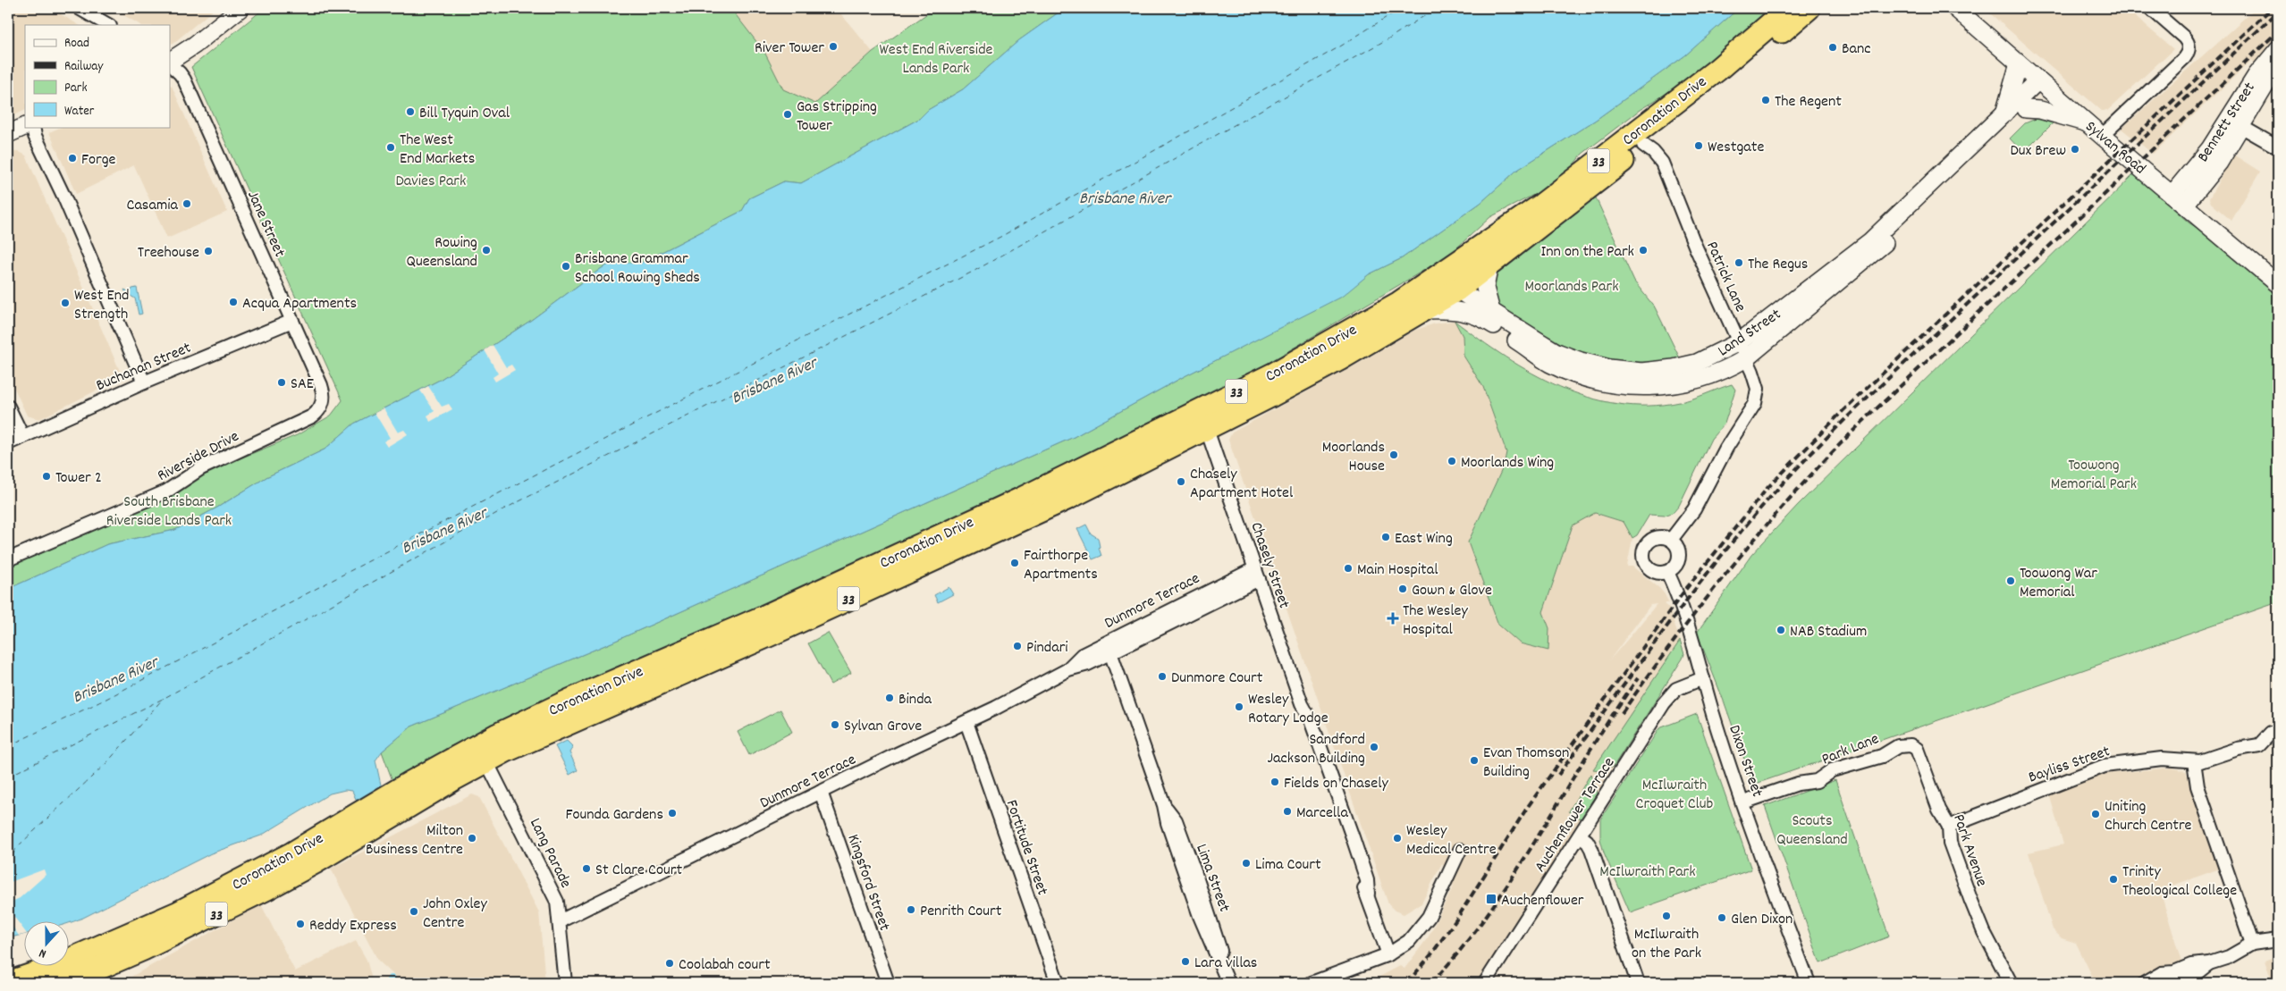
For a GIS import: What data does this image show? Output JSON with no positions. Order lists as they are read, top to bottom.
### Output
{
  "streets": {
    "highway": ["Coronation Drive", "33"],
    "main road": ["Bennett Street", "Sylvan Road", "Land Street"],
    "street": [
      "Jane Street",
      "Patrick Lane",
      "Buchanan Street",
      "Riverside Drive",
      "Chasely Street",
      "Dunmore Terrace",
      "Park Lane",
      "Dixon Street",
      "Bayliss Street",
      "Auchenflower Terrace",
      "Fortitude Street",
      "Park Avenue",
      "Lang Parade",
      "Lima Street",
      "Kingsford Street"
    ]
  },
  "crossings": [
    ["Coronation Drive", "Patrick Lane"],
    ["Coronation Drive", "Land Street"],
    ["Coronation Drive", "Chasely Street"],
    ["Coronation Drive", "Lang Parade"],
    ["Bennett Street", "Sylvan Road"],
    ["Sylvan Road", "Land Street"],
    ["Jane Street", "Buchanan Street"],
    ["Jane Street", "Riverside Drive"],
    ["Patrick Lane", "Land Street"],
    ["Patrick Lane", "Dixon Street"],
    ["Chasely Street", "Dunmore Terrace"],
    ["Dunmore Terrace", "Fortitude Street"],
    ["Dunmore Terrace", "Lang Parade"],
    ["Dunmore Terrace", "Lima Street"],
    ["Dunmore Terrace", "Kingsford Street"],
    ["Park Lane", "Dixon Street"],
    ["Park Lane", "Park Avenue"],
    ["Dixon Street", "Auchenflower Terrace"],
    ["Bayliss Street", "Park Avenue"]
  ],
  "water": ["Brisbane River"],
  "parks": [
    "West End Riverside Lands Park",
    "Davies Park",
    "Moorlands Park",
    "Toowong Memorial Park",
    "South Brisbane Riverside Lands Park",
    "McIlwraith Croquet Club",
    "Scouts Queensland",
    "McIlwraith Park"
  ],
  "places": {
    "other": [
      "River Tower",
      "Banc",
      "The Regent",
      "Bill Tyquin Oval",
      "Gas Stripping Tower",
      "Westgate",
      "The West End Markets",
      "Dux Brew",
      "Forge",
      "Casamia",
      "Rowing Queensland",
      "Inn on the Park",
      "Treehouse",
      "The Regus",
      "Brisbane Grammar School Rowing Sheds",
      "Acqua Apartments",
      "West End Strength",
      "SAE",
      "Moorlands House",
      "Moorlands Wing",
      "Tower 2",
      "Chasely Apartment Hotel",
      "East Wing",
      "Fairthorpe Apartments",
      "Main Hospital",
      "Toowong War Memorial",
      "Gown & Glove",
      "NAB Stadium",
      "Pindari",
      "Dunmore Court",
      "Binda",
      "Wesley Rotary Lodge",
      "Sylvan Grove",
      "Sandford Jackson Building",
      "Evan Thomson Building",
      "Fields on Chasely",
      "Marcella",
      "Founda Gardens",
      "Uniting Church Centre",
      "Milton Business Centre",
      "Wesley Medical Centre",
      "Lima Court",
      "St Clare Court",
      "Trinity Theological College",
      "Penrith Court",
      "John Oxley Centre",
      "McIlwraith on the Park",
      "Glen Dixon",
      "Reddy Express",
      "Lara villas",
      "Coolabah court"
    ],
    "health": ["The Wesley Hospital"],
    "transit": ["Auchenflower"]
  },
  "legend": [
    "Road",
    "Railway",
    "Park",
    "Water"
  ],
  "north": "bottom"
}
